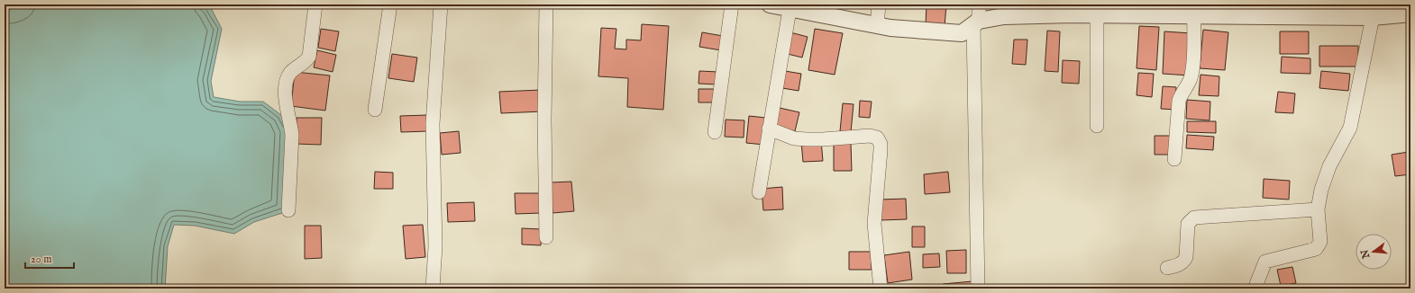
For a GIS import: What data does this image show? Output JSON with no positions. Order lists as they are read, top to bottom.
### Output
{
  "scale_bar": "20 m",
  "north": "left"
}
